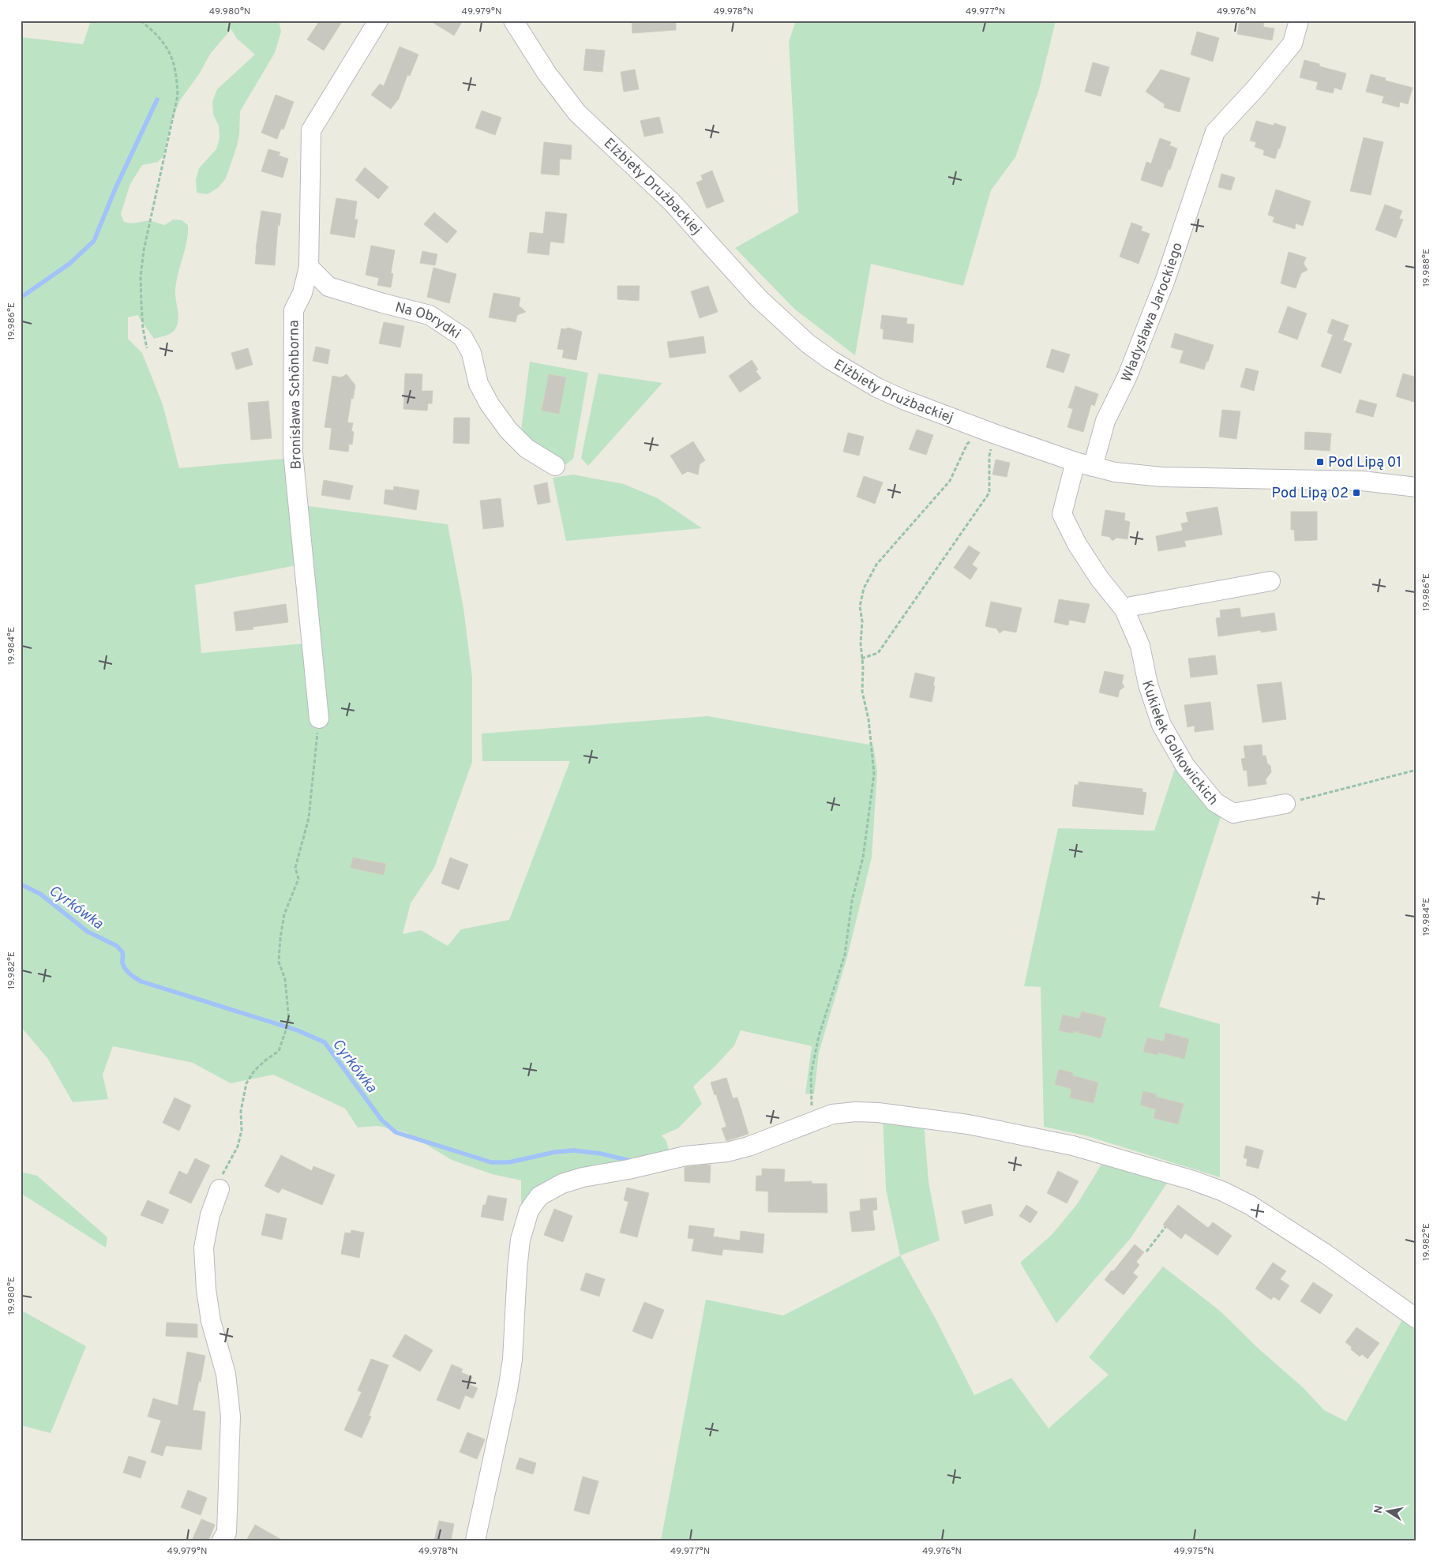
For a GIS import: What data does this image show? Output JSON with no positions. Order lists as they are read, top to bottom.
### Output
{
  "streets": {
    "street": [
      "Elżbiety Drużbackiej",
      "Władysława Jarockiego",
      "Na Obrydki",
      "Bronisława Schönborna",
      "Kukiełek Golkowickich"
    ]
  },
  "crossings": [
    ["Elżbiety Drużbackiej", "Władysława Jarockiego"],
    ["Elżbiety Drużbackiej", "Kukiełek Golkowickich"],
    ["Władysława Jarockiego", "Kukiełek Golkowickich"],
    ["Na Obrydki", "Bronisława Schönborna"]
  ],
  "water": ["Cyrkówka"],
  "places": {
    "transit": ["Pod Lipą 01", "Pod Lipą 02"]
  },
  "north": "left",
  "coordinates": [
    "49.980°N",
    "49.979°N",
    "49.978°N",
    "49.977°N",
    "49.976°N",
    "19.988°E",
    "19.986°E",
    "19.984°E",
    "19.982°E",
    "19.980°E",
    "49.975°N"
  ]
}
